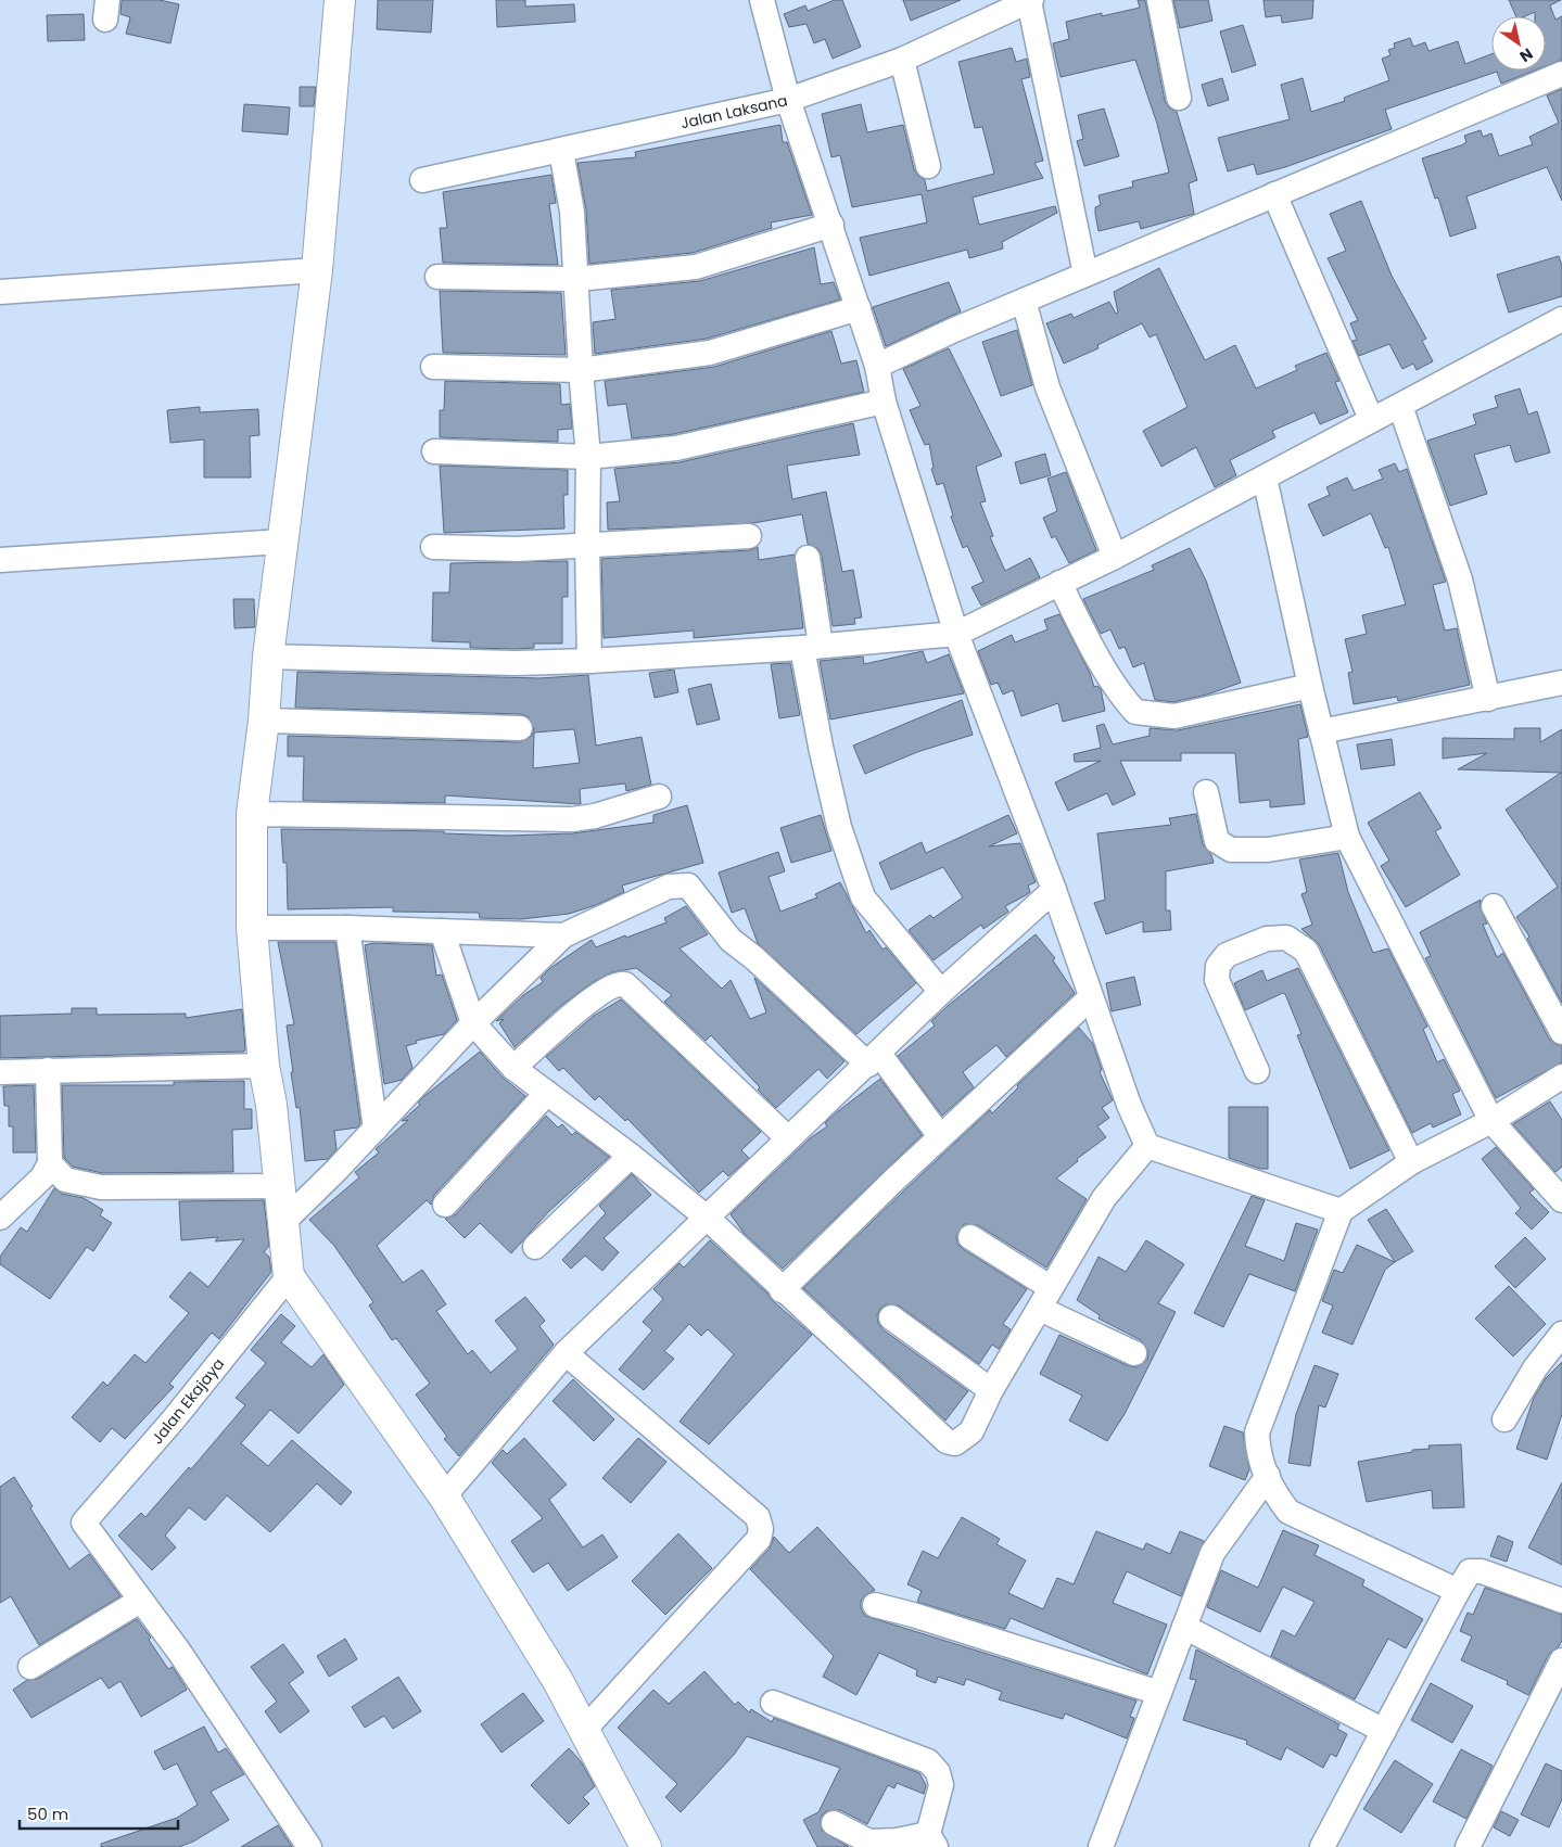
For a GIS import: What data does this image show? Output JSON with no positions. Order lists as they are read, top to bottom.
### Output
{
  "streets": {
    "street": ["Jalan Laksana", "Jalan Ekajaya"]
  },
  "scale_bar": "50 m",
  "north": "bottom right"
}
